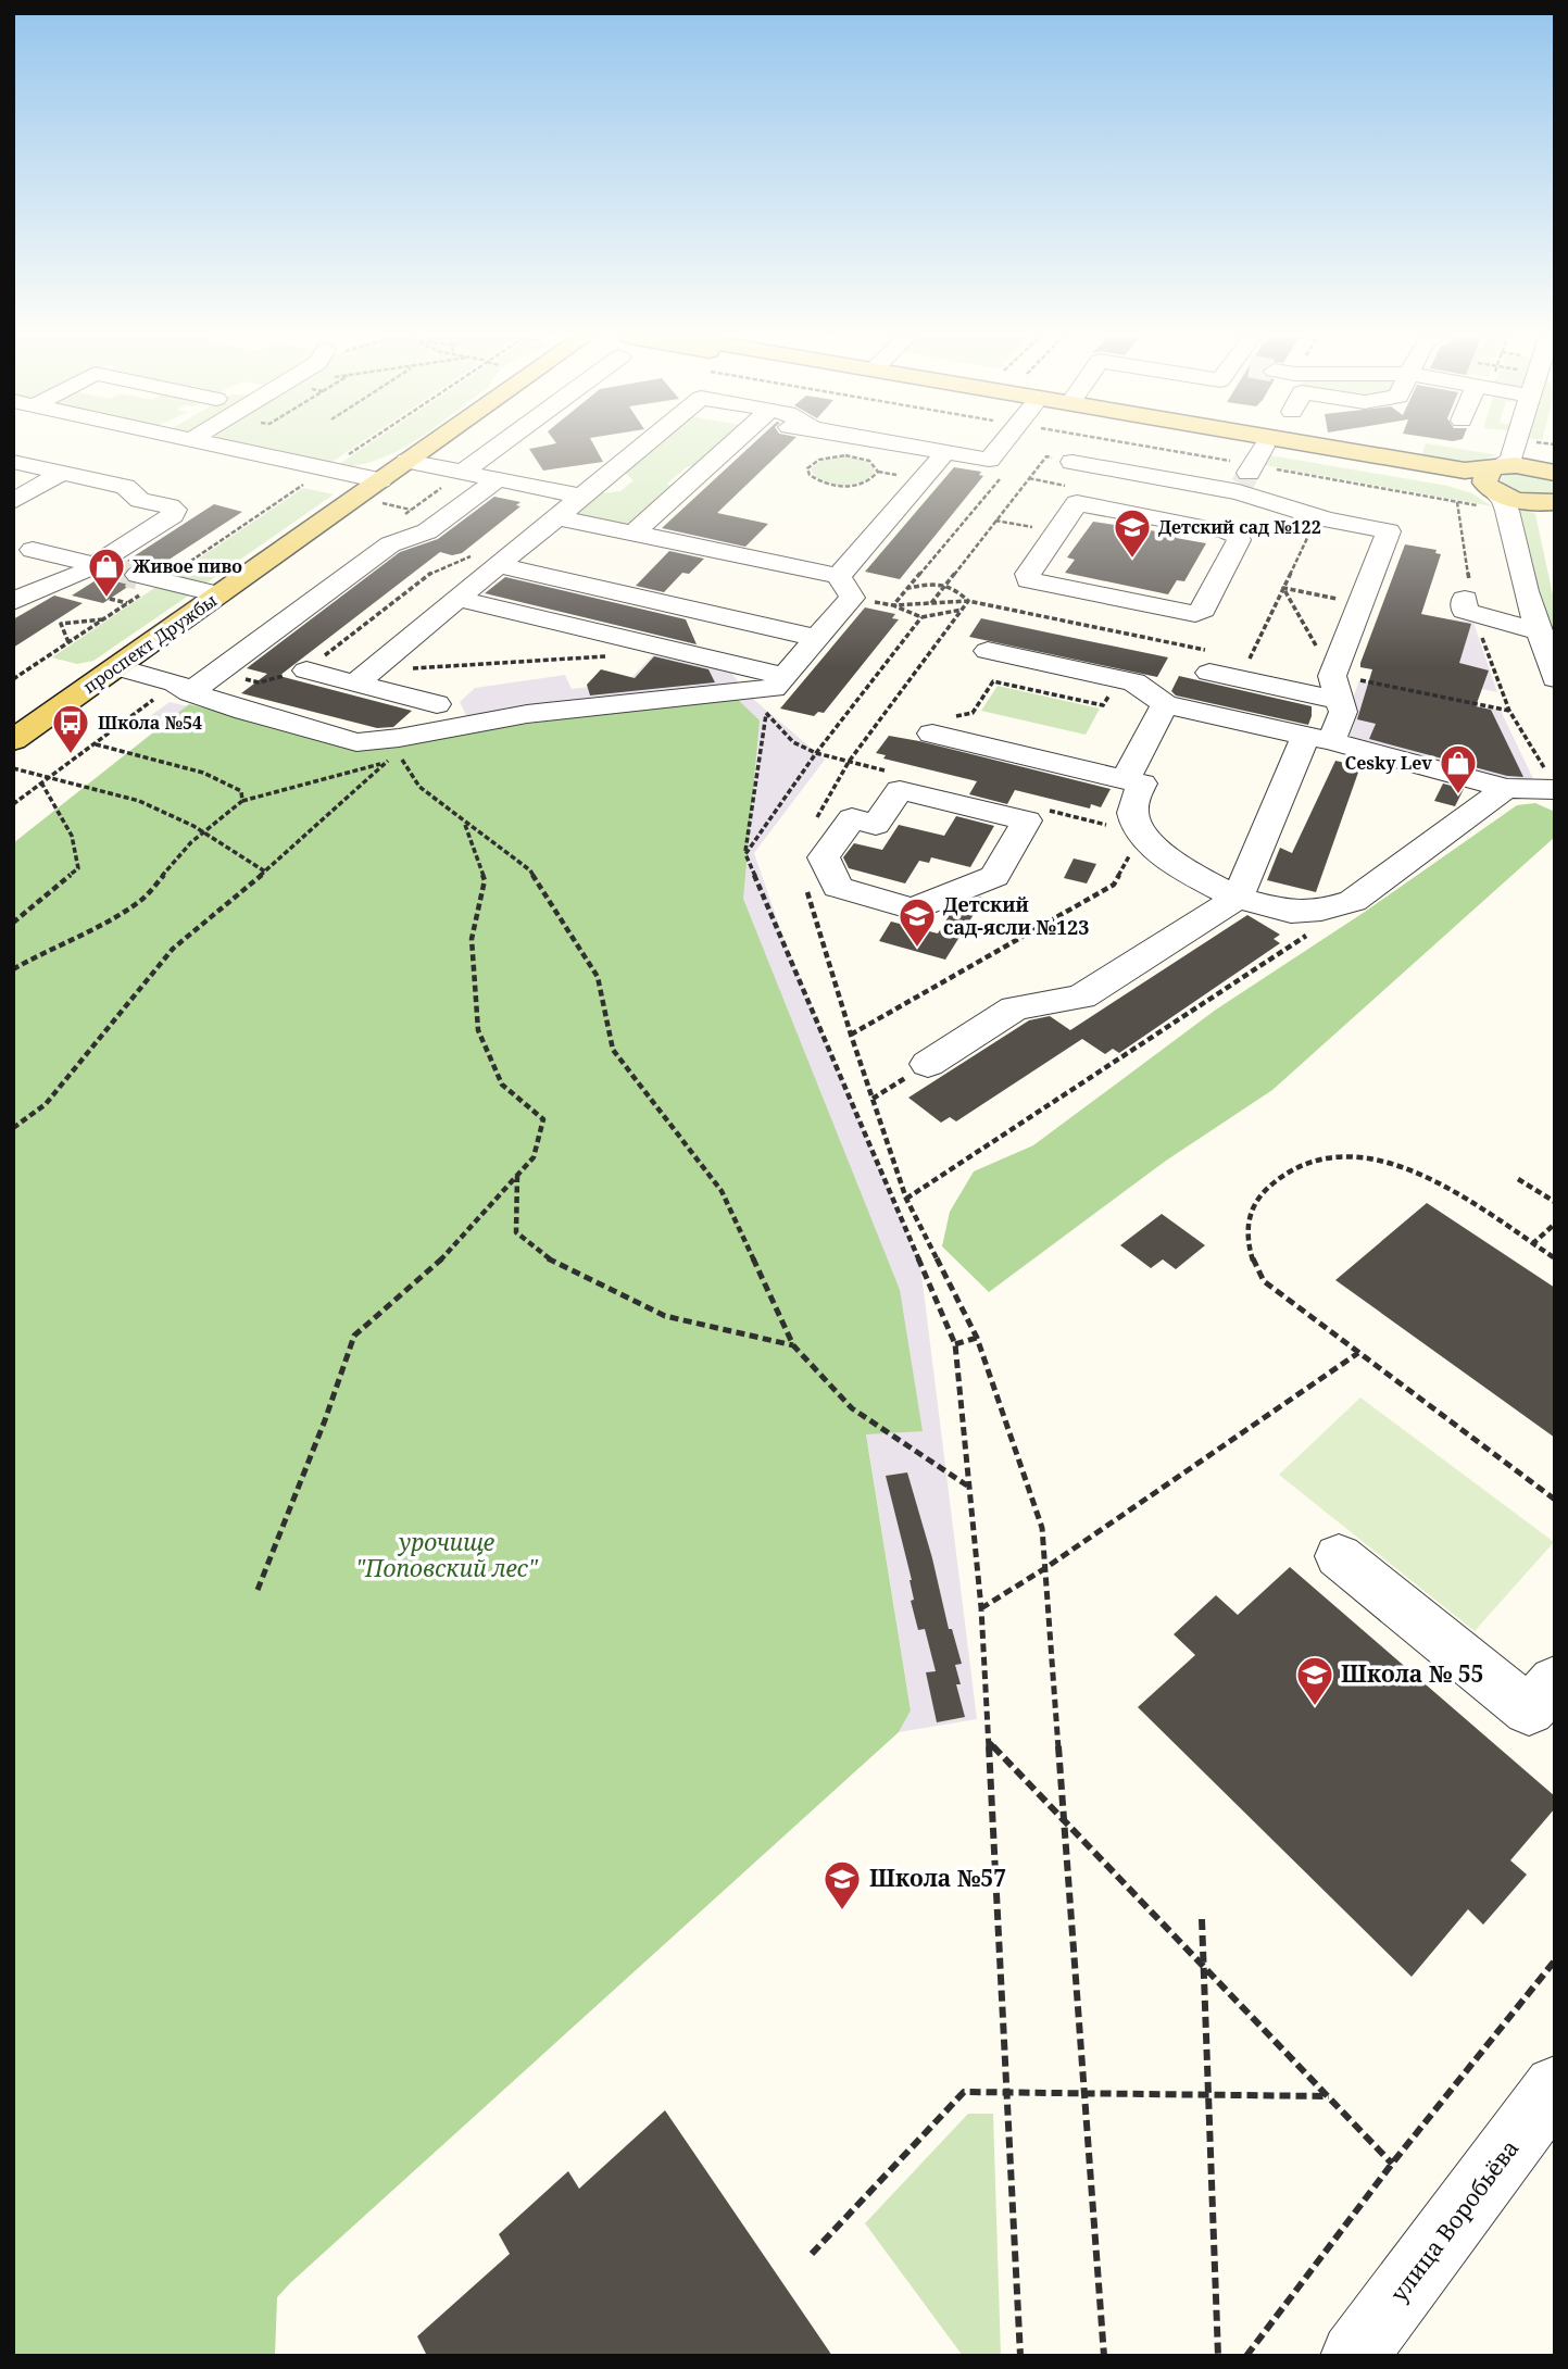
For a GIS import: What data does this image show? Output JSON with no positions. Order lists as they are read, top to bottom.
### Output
{
  "streets": {
    "main road": ["проспект Дружбы"],
    "street": ["улица Воробьёва"]
  },
  "parks": ["урочище \"Поповский лес\""],
  "places": {
    "school or university": [
      "Детский сад №122",
      "Детский сад-ясли №123",
      "Школа № 55",
      "Школа №57"
    ],
    "shop": ["Живое пиво", "Cesky Lev"],
    "bus stop": ["Школа №54"]
  }
}
